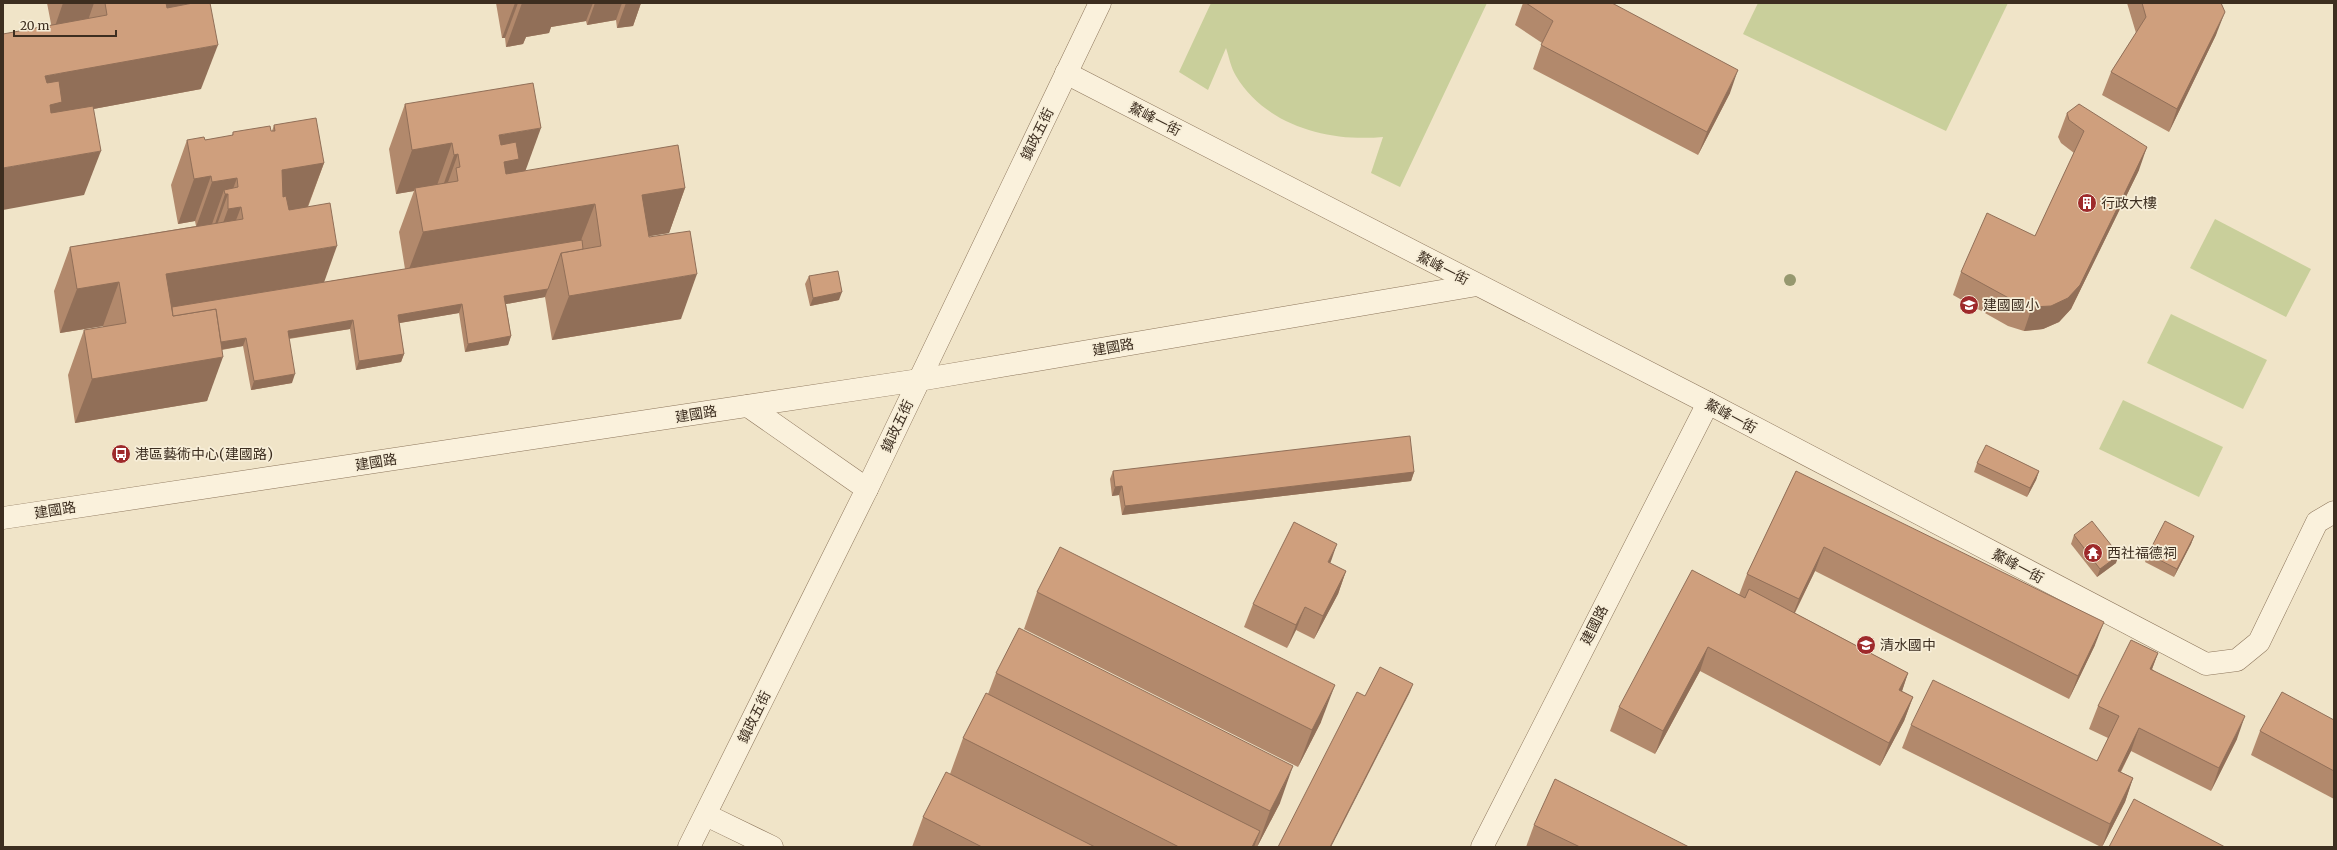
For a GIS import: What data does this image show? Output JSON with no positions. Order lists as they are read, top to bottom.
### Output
{
  "streets": {
    "street": ["鰲峰一街", "鎮政五街", "建國路"]
  },
  "crossings": [
    ["鰲峰一街", "鎮政五街"],
    ["鰲峰一街", "建國路"],
    ["鎮政五街", "建國路"]
  ],
  "places": {
    "building": ["行政大樓"],
    "school or university": ["建國國小", "清水國中"],
    "bus stop": ["港區藝術中心(建國路)"],
    "temple": ["西社福德祠"]
  },
  "scale_bar": "20 m"
}
